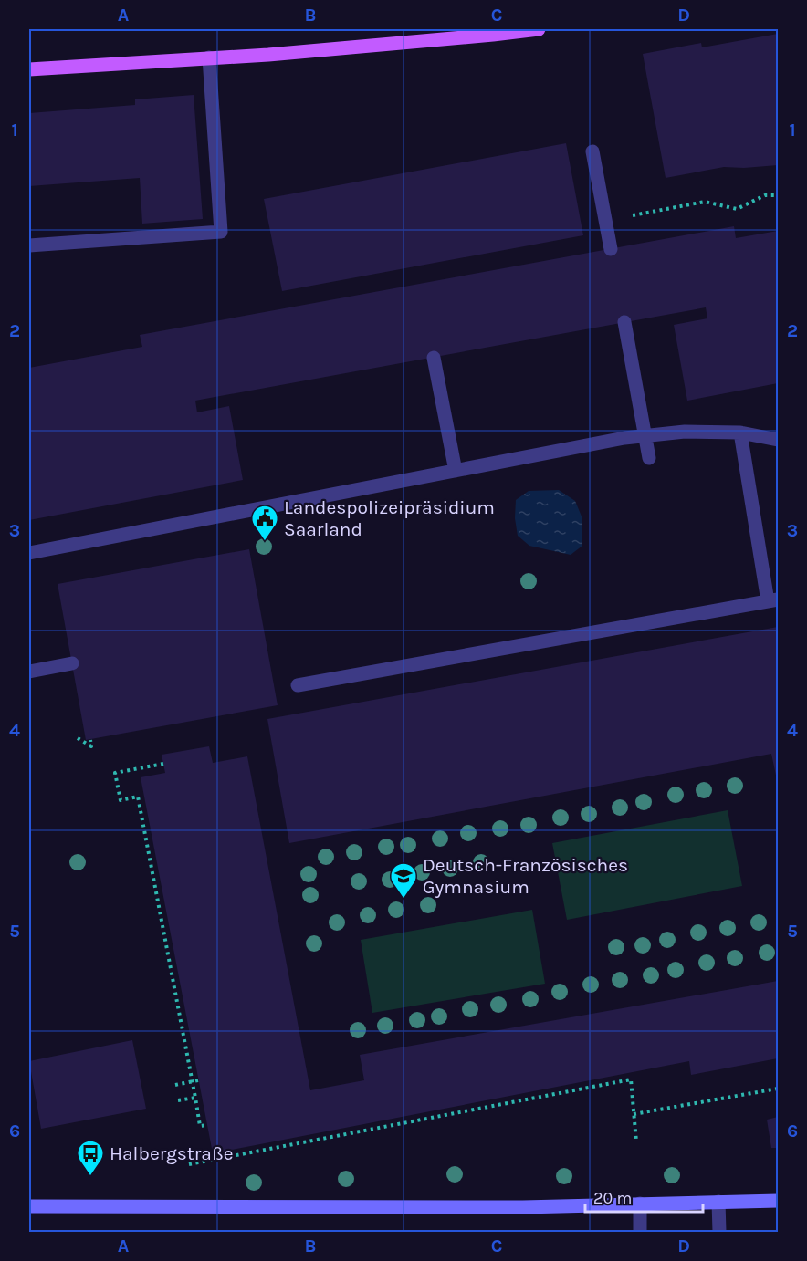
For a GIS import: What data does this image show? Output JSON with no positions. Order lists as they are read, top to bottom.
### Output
{
  "places": {
    "public building": ["Landespolizeipräsidium Saarland"],
    "school or university": ["Deutsch-Französisches Gymnasium"],
    "bus stop": ["Halbergstraße"]
  },
  "scale_bar": "20 m",
  "grid": {
    "columns": [
      "A",
      "B",
      "C",
      "D"
    ],
    "rows": [
      "1",
      "2",
      "3",
      "4",
      "5",
      "6"
    ]
  }
}
